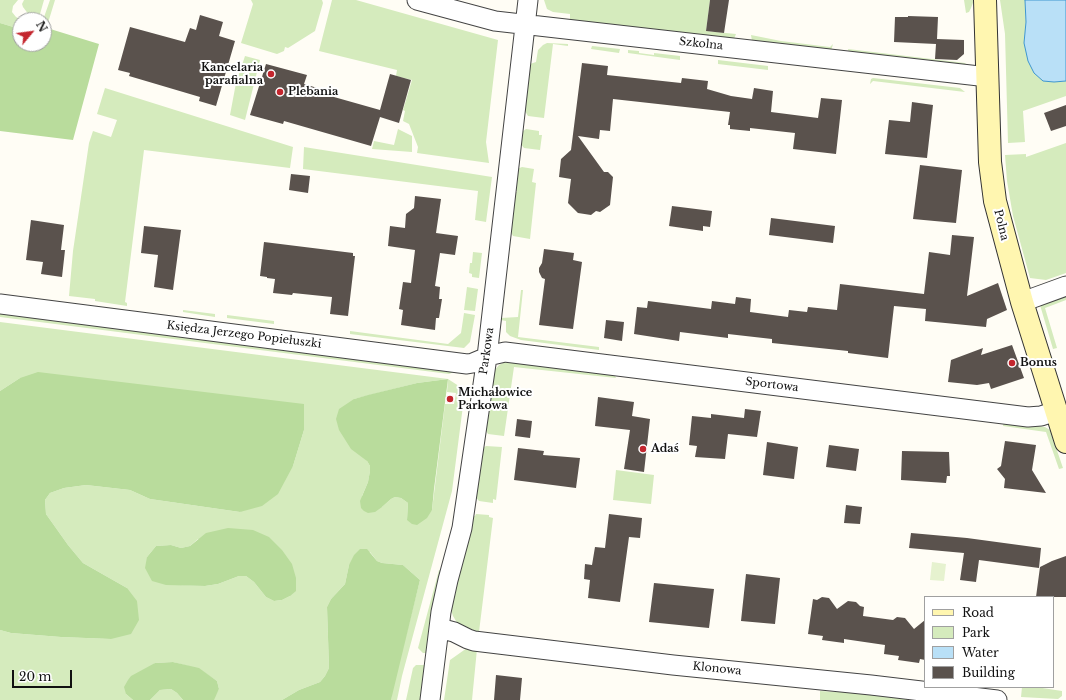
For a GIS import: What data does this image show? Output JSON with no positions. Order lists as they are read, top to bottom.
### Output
{
  "streets": {
    "street": [
      "Szkolna",
      "Polna",
      "Księdza Jerzego Popiełuszki",
      "Parkowa",
      "Sportowa",
      "Klonowa"
    ]
  },
  "crossings": [
    ["Szkolna", "Polna"],
    ["Szkolna", "Parkowa"],
    ["Polna", "Sportowa"],
    ["Księdza Jerzego Popiełuszki", "Parkowa"],
    ["Księdza Jerzego Popiełuszki", "Sportowa"],
    ["Parkowa", "Sportowa"],
    ["Parkowa", "Klonowa"]
  ],
  "places": [
    "Kancelaria parafialna",
    "Plebania",
    "Bonus",
    "Michałowice Parkowa",
    "Adaś"
  ],
  "legend": [
    "Road",
    "Park",
    "Water",
    "Building"
  ],
  "scale_bar": "20 m",
  "north": "top right"
}
